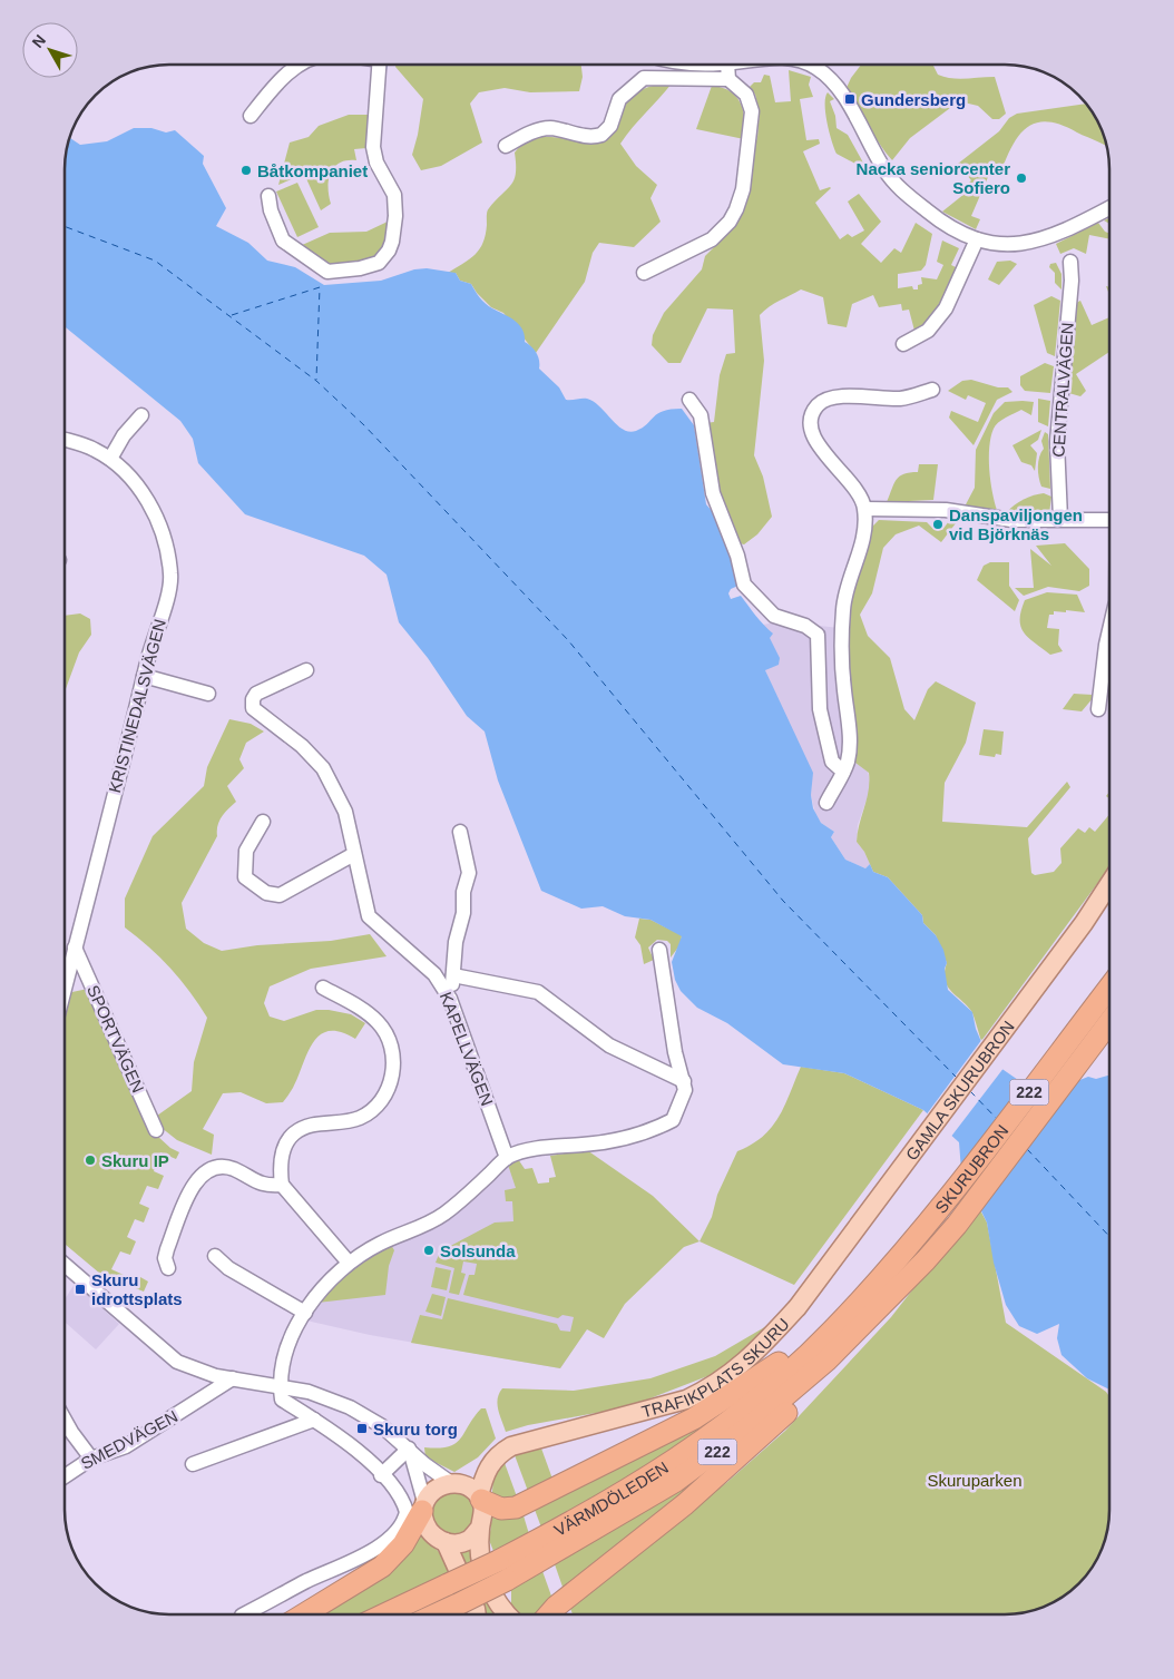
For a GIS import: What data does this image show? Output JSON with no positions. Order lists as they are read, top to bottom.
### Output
{
  "streets": {
    "highway": ["222", "SKURUBRON", "VÄRMDÖLEDEN"],
    "main road": ["GAMLA SKURUBRON", "TRAFIKPLATS SKURU"],
    "street": [
      "CENTRALVÄGEN",
      "KRISTINEDALSVÄGEN",
      "SPORTVÄGEN",
      "KAPELLVÄGEN",
      "SMEDVÄGEN"
    ]
  },
  "crossings": [
    ["KRISTINEDALSVÄGEN", "SPORTVÄGEN"],
    ["GAMLA SKURUBRON", "TRAFIKPLATS SKURU"],
    ["SKURUBRON", "VÄRMDÖLEDEN"]
  ],
  "parks": ["Skuruparken"],
  "places": {
    "transit": ["Gundersberg", "Skuru idrottsplats", "Skuru torg"],
    "other": [
      "Båtkompaniet",
      "Nacka seniorcenter Sofiero",
      "Danspaviljongen vid Björknäs",
      "Skuru IP",
      "Solsunda"
    ]
  },
  "north": "top left"
}
